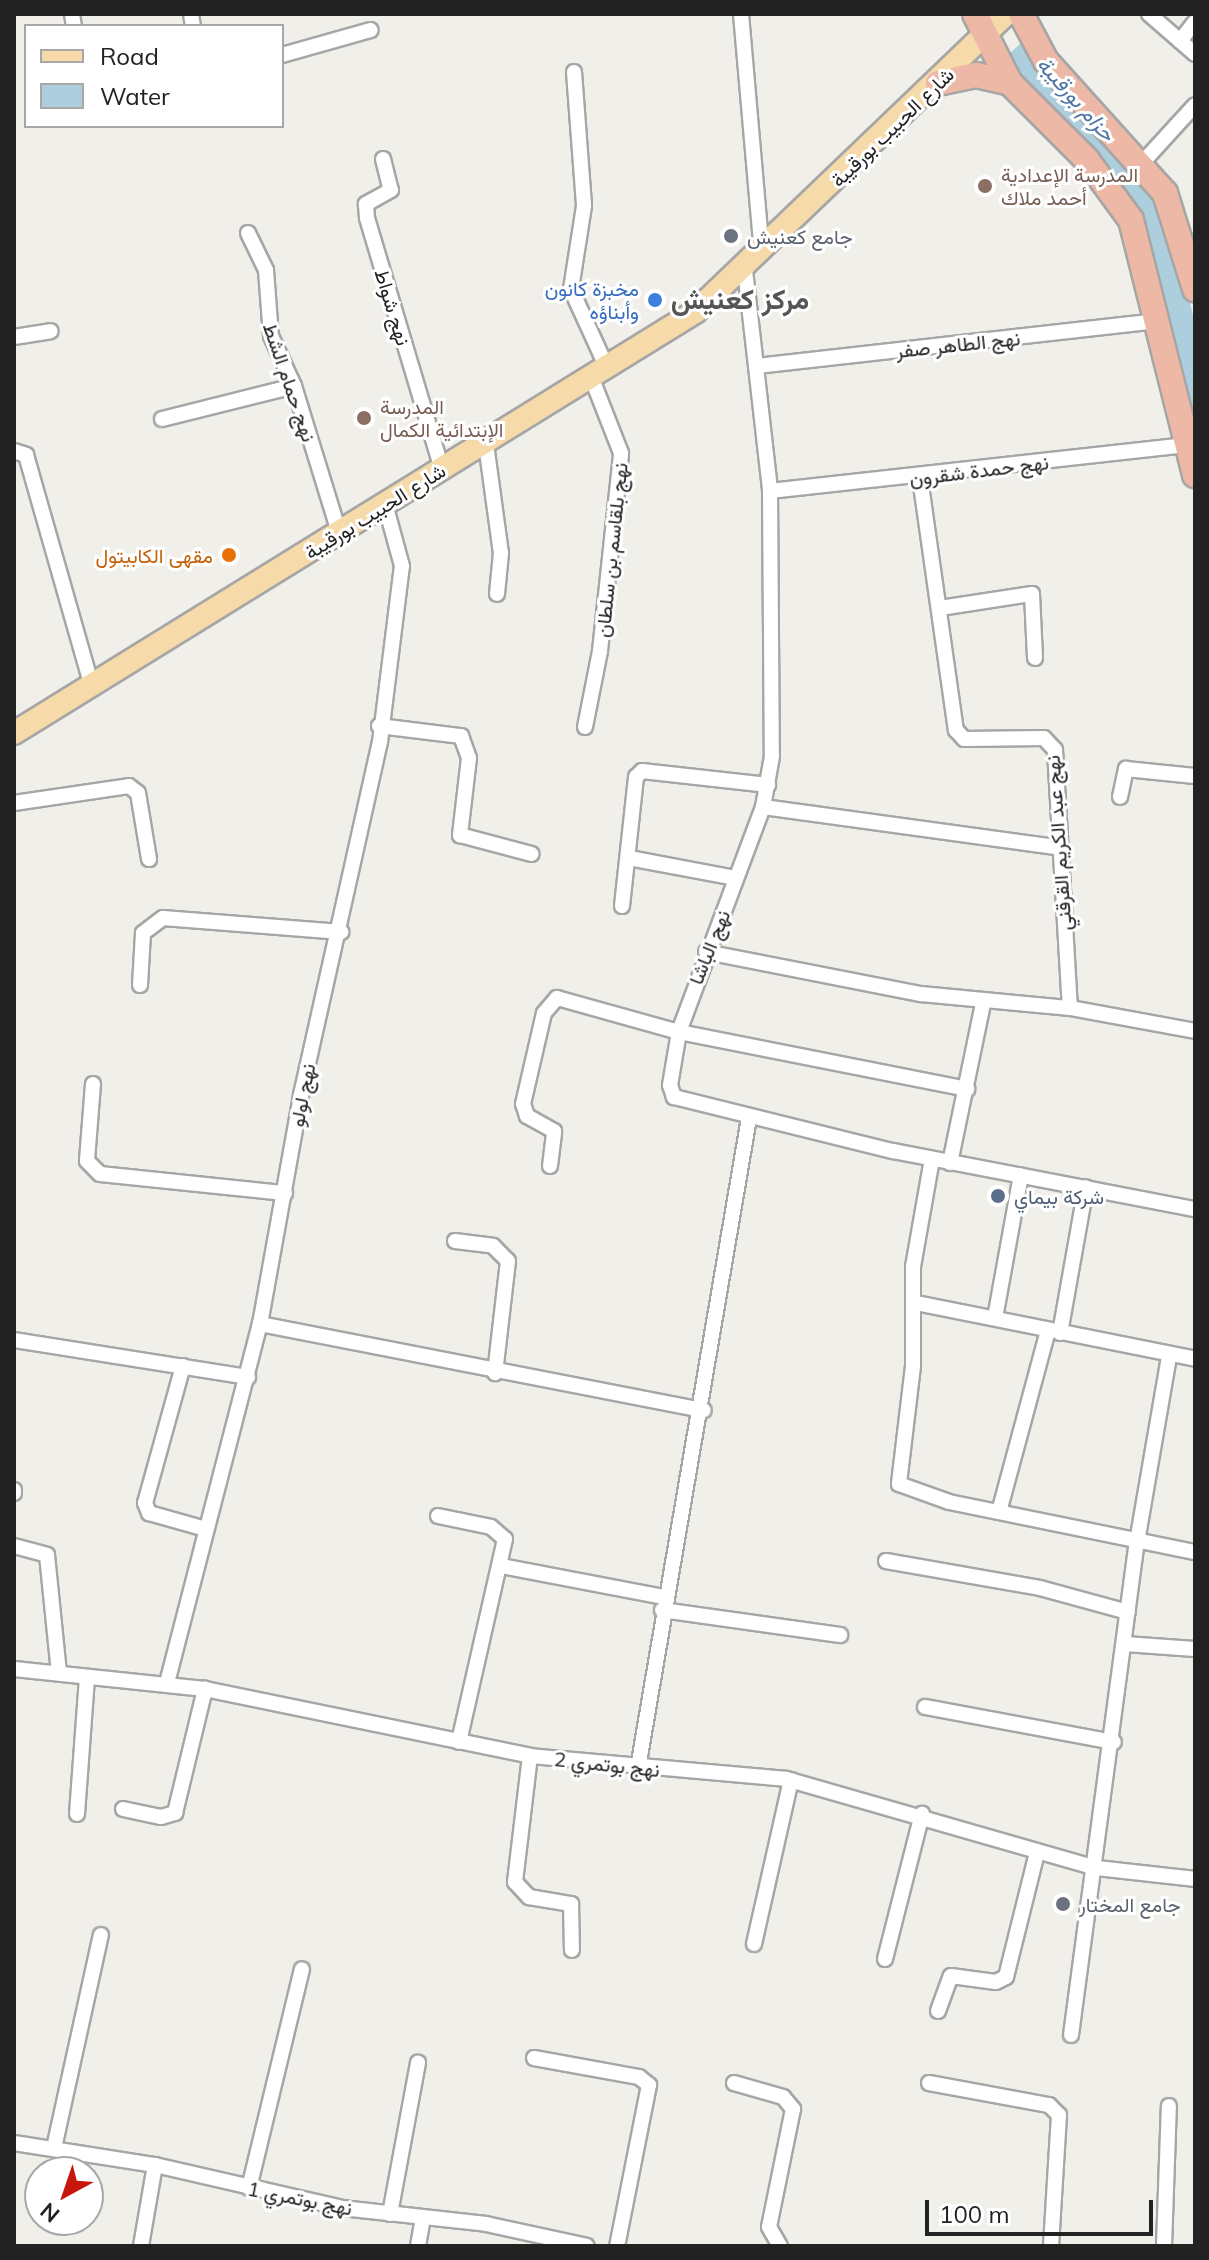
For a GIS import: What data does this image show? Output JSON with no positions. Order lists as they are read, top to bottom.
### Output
{
  "streets": {
    "main road": ["شارع الحبيب بورقيبة"],
    "street": [
      "نهج شواط",
      "نهج الطاهر صفر",
      "نهج حمام الشط",
      "نهج حمدة شقرون",
      "نهج بلقاسم بن سلطان",
      "نهج عبد الكريم القرقني",
      "نهج الباشا",
      "نهج لولو",
      "نهج بوتمري 2",
      "نهج بوتمري 1"
    ]
  },
  "crossings": [
    ["شارع الحبيب بورقيبة", "نهج شواط"],
    ["شارع الحبيب بورقيبة", "نهج حمام الشط"],
    ["شارع الحبيب بورقيبة", "نهج بلقاسم بن سلطان"],
    ["شارع الحبيب بورقيبة", "نهج الباشا"],
    ["شارع الحبيب بورقيبة", "نهج لولو"],
    ["نهج الطاهر صفر", "نهج الباشا"],
    ["نهج حمدة شقرون", "نهج عبد الكريم القرقني"],
    ["نهج حمدة شقرون", "نهج الباشا"],
    ["نهج لولو", "نهج بوتمري 2"]
  ],
  "districts": ["مركز كعنيش"],
  "water": ["حزام بورقيبة"],
  "places": [
    "المدرسة الإعدادية أحمد ملاك",
    "جامع كعنيش",
    "مخبزة كانون وأبناؤه",
    "المدرسة الإبتدائية الكمال",
    "مقهى الكابيتول",
    "شركة بيماي",
    "جامع المختار"
  ],
  "legend": ["Road", "Water"],
  "scale_bar": "100 m",
  "north": "bottom left"
}
